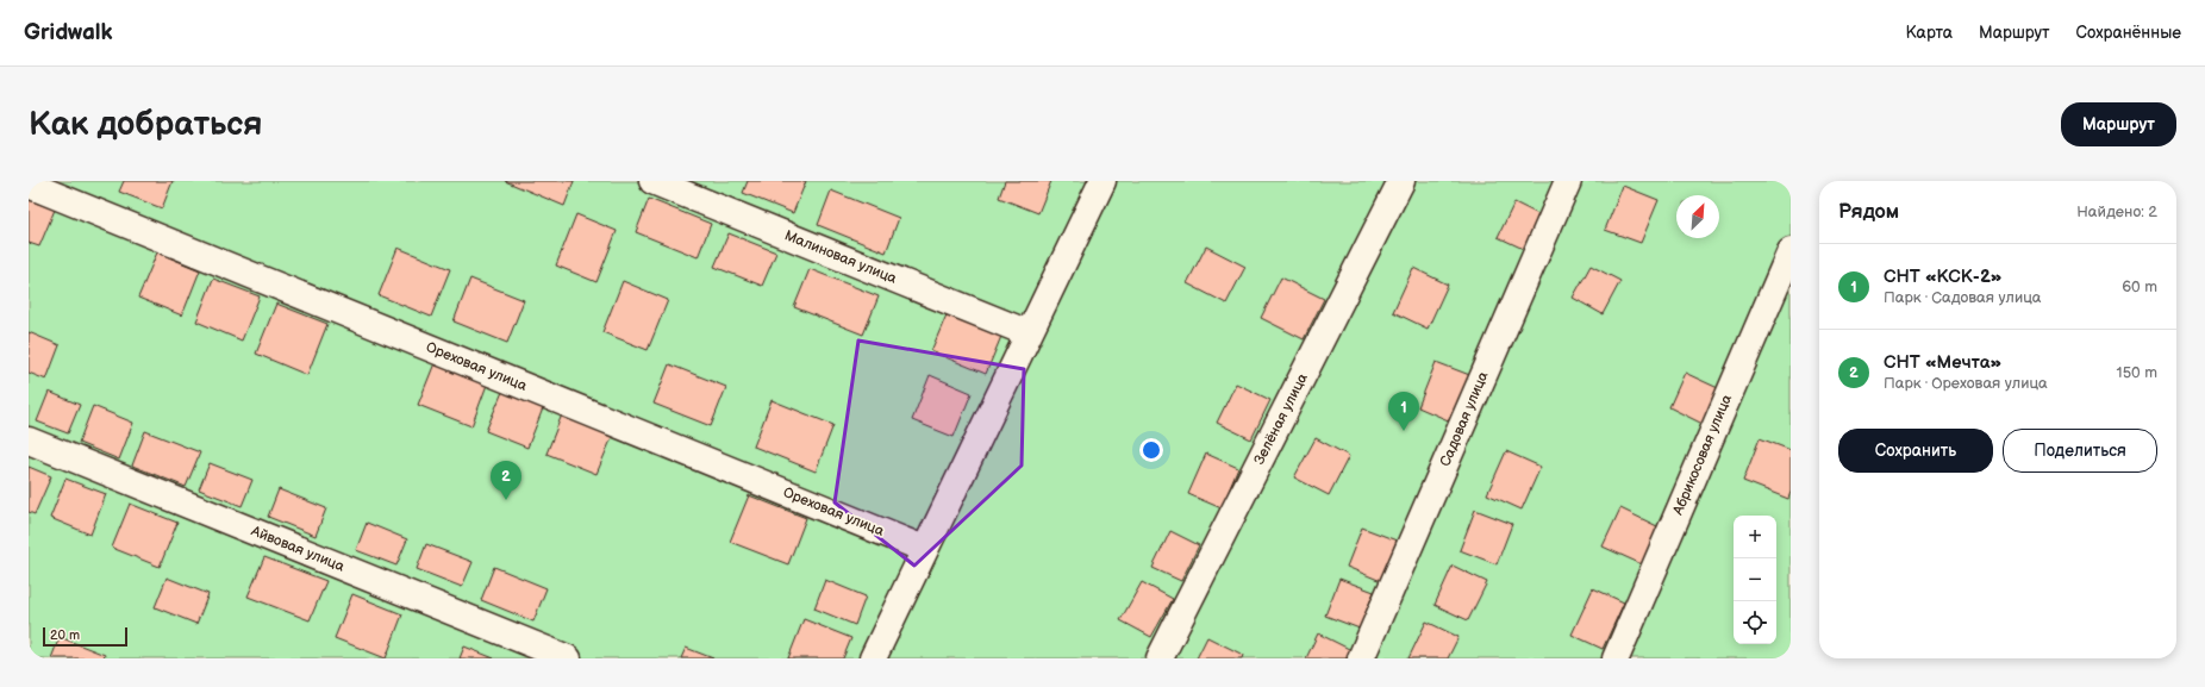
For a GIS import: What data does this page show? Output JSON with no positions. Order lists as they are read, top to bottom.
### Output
{
  "streets": {
    "street": [
      "Малиновая улица",
      "Ореховая улица",
      "Зелёная улица",
      "Садовая улица",
      "Абрикосовая улица",
      "Айвовая улица"
    ]
  },
  "scale_bar": "20 m",
  "north": "top right",
  "page": {
    "header": "Gridwalk",
    "nav": ["Карта", "Маршрут", "Сохранённые"],
    "buttons": [
      "Маршрут",
      ["Сохранить", "Поделиться"]
    ],
    "title": "Как добраться",
    "heading": ["Рядом", "Найдено: 2"],
    "list": [
      {
        "mark": "1",
        "name": "СНТ «КСК-2»",
        "note": "Парк · Садовая улица",
        "value": "60 m"
      },
      {
        "mark": "2",
        "name": "СНТ «Мечта»",
        "note": "Парк · Ореховая улица",
        "value": "150 m"
      }
    ],
    "pins": ["1", "2"],
    "map_buttons": ["+", "−"],
    "scale": "20 m"
  }
}
